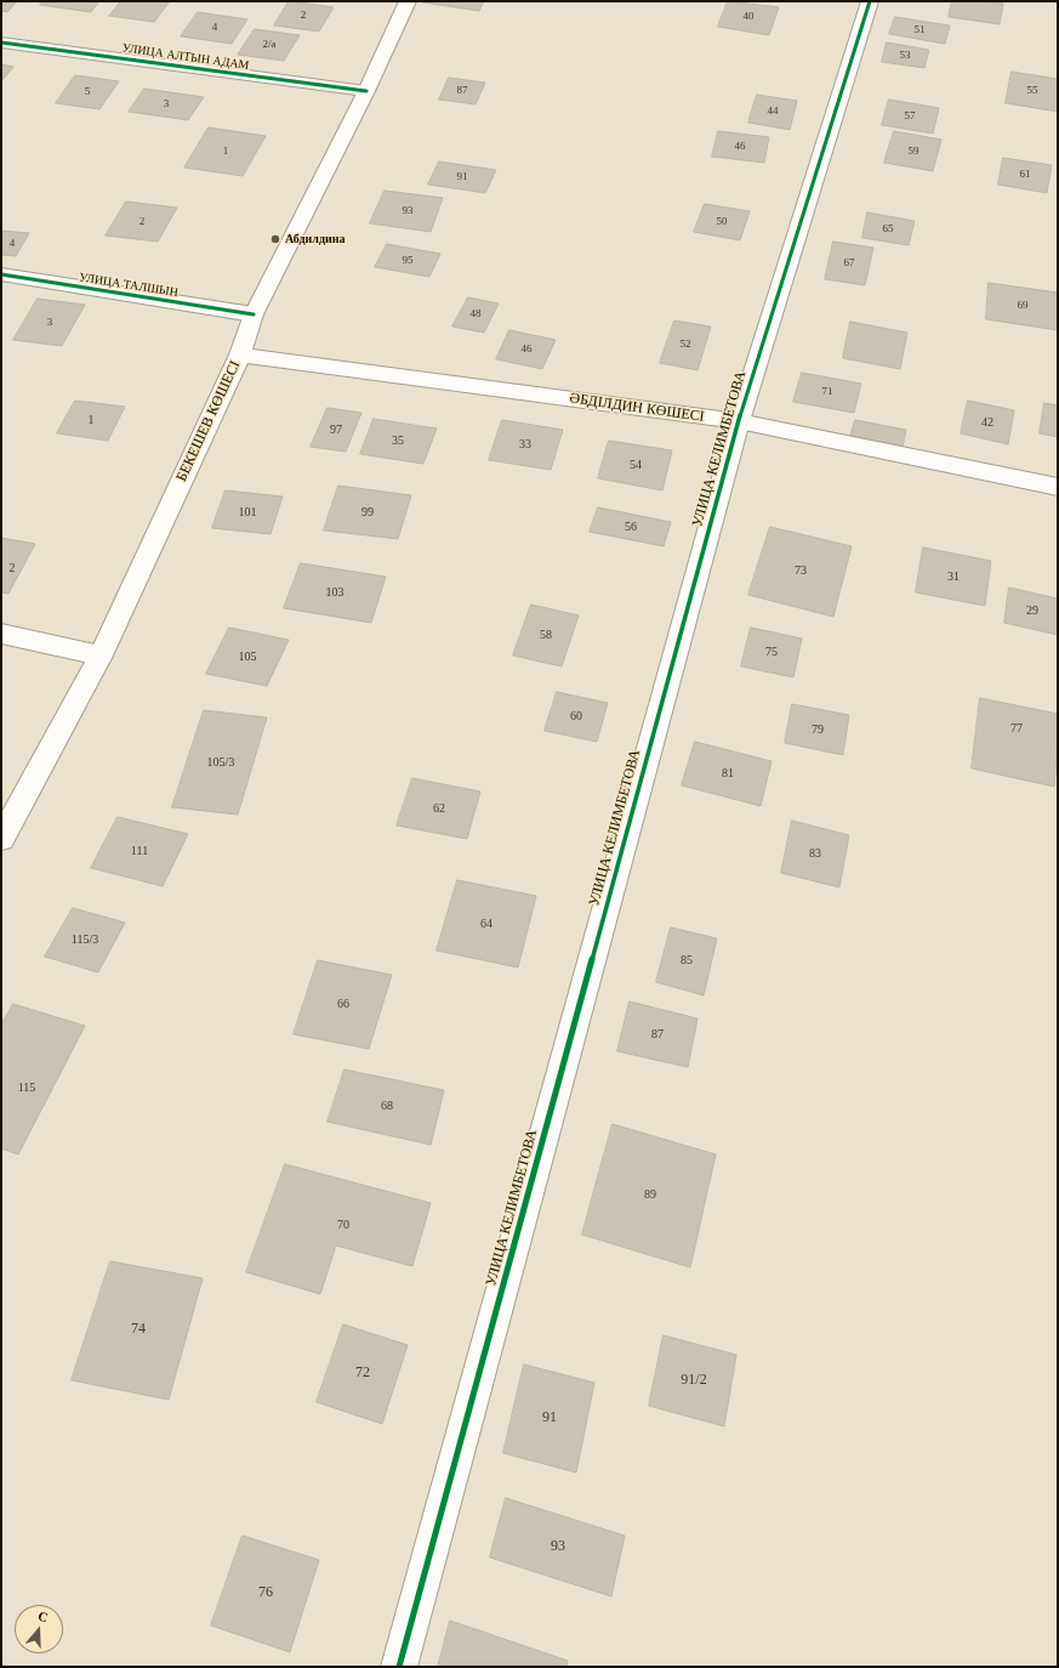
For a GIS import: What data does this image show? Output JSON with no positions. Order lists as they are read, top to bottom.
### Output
{
  "streets": {
    "street": [
      "УЛИЦА АЛТЫН АДАМ",
      "УЛИЦА ТАЛШЫН",
      "ӘБДІЛДИН КӨШЕСІ",
      "БЕКЕШЕВ КӨШЕСІ",
      "УЛИЦА КЕЛИМБЕТОВА"
    ]
  },
  "crossings": [
    ["УЛИЦА АЛТЫН АДАМ", "БЕКЕШЕВ КӨШЕСІ"],
    ["УЛИЦА ТАЛШЫН", "БЕКЕШЕВ КӨШЕСІ"],
    ["ӘБДІЛДИН КӨШЕСІ", "БЕКЕШЕВ КӨШЕСІ"],
    ["ӘБДІЛДИН КӨШЕСІ", "УЛИЦА КЕЛИМБЕТОВА"]
  ],
  "places": ["Абдилдина"],
  "house_numbers": [
    "2",
    "40",
    "4",
    "51",
    "2/а",
    "53",
    "87",
    "55",
    "5",
    "3",
    "44",
    "57",
    "46",
    "1",
    "59",
    "61",
    "91",
    "93",
    "2",
    "50",
    "65",
    "4",
    "95",
    "67",
    "69",
    "48",
    "3",
    "52",
    "46",
    "71",
    "1",
    "42",
    "97",
    "35",
    "33",
    "54",
    "101",
    "99",
    "56",
    "2",
    "73",
    "31",
    "103",
    "29",
    "58",
    "75",
    "105",
    "60",
    "77",
    "79",
    "105/3",
    "81",
    "62",
    "111",
    "83",
    "64",
    "115/3",
    "85",
    "66",
    "87",
    "115",
    "68",
    "89",
    "70",
    "74",
    "72",
    "91/2",
    "91",
    "93",
    "76"
  ],
  "north": "top"
}
